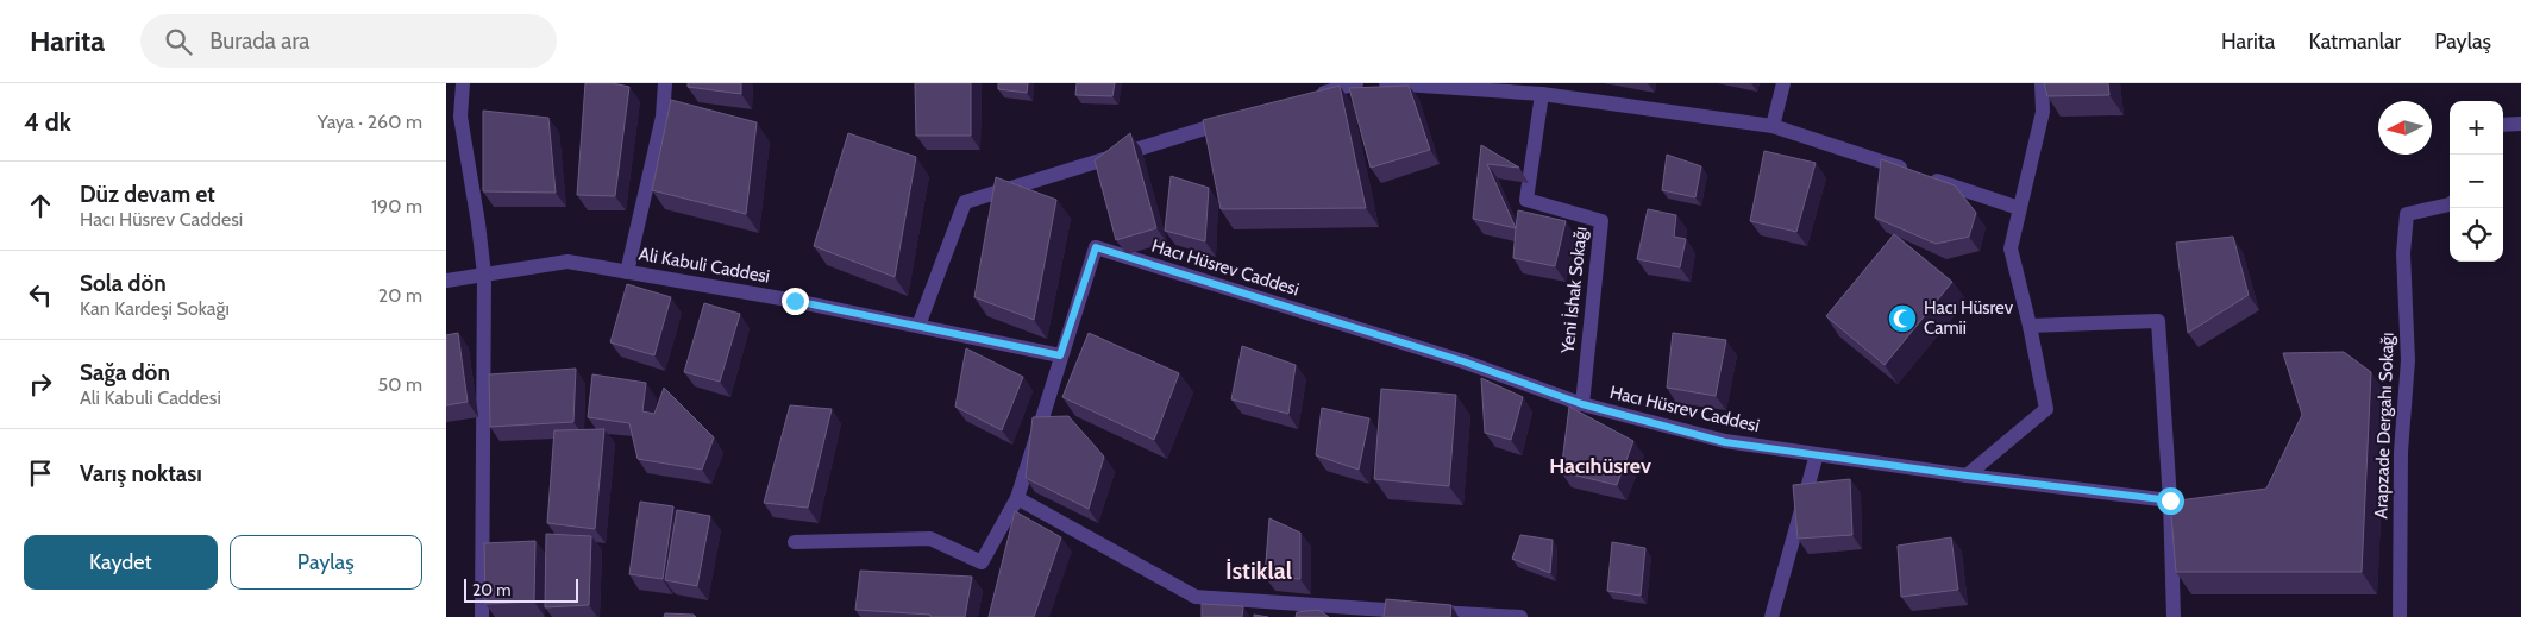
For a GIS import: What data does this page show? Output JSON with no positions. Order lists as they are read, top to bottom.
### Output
{
  "streets": {
    "street": [
      "Ali Kabuli Caddesi",
      "Hacı Hüsrev Caddesi",
      "Yeni İshak Sokağı",
      "Arapzade Dergahı Sokağı"
    ]
  },
  "crossings": [
    ["Ali Kabuli Caddesi", "Hacı Hüsrev Caddesi"],
    ["Hacı Hüsrev Caddesi", "Yeni İshak Sokağı"]
  ],
  "districts": ["Hacıhüsrev", "İstiklal"],
  "places": {
    "mosque": ["Hacı Hüsrev Camii"]
  },
  "scale_bar": "20 m",
  "north": "left",
  "page": {
    "header": "Harita",
    "search": "Burada ara",
    "nav": ["Harita", "Katmanlar", "Paylaş"],
    "heading": ["4 dk", "Yaya · 260 m"],
    "map_buttons": ["+", "−"],
    "list": [
      ["Düz devam et", "Hacı Hüsrev Caddesi", "190 m"],
      ["Sola dön", "Kan Kardeşi Sokağı", "20 m"],
      ["Sağa dön", "Ali Kabuli Caddesi", "50 m"],
      "Varış noktası"
    ],
    "buttons": ["Kaydet", "Paylaş"],
    "scale": "20 m"
  }
}
